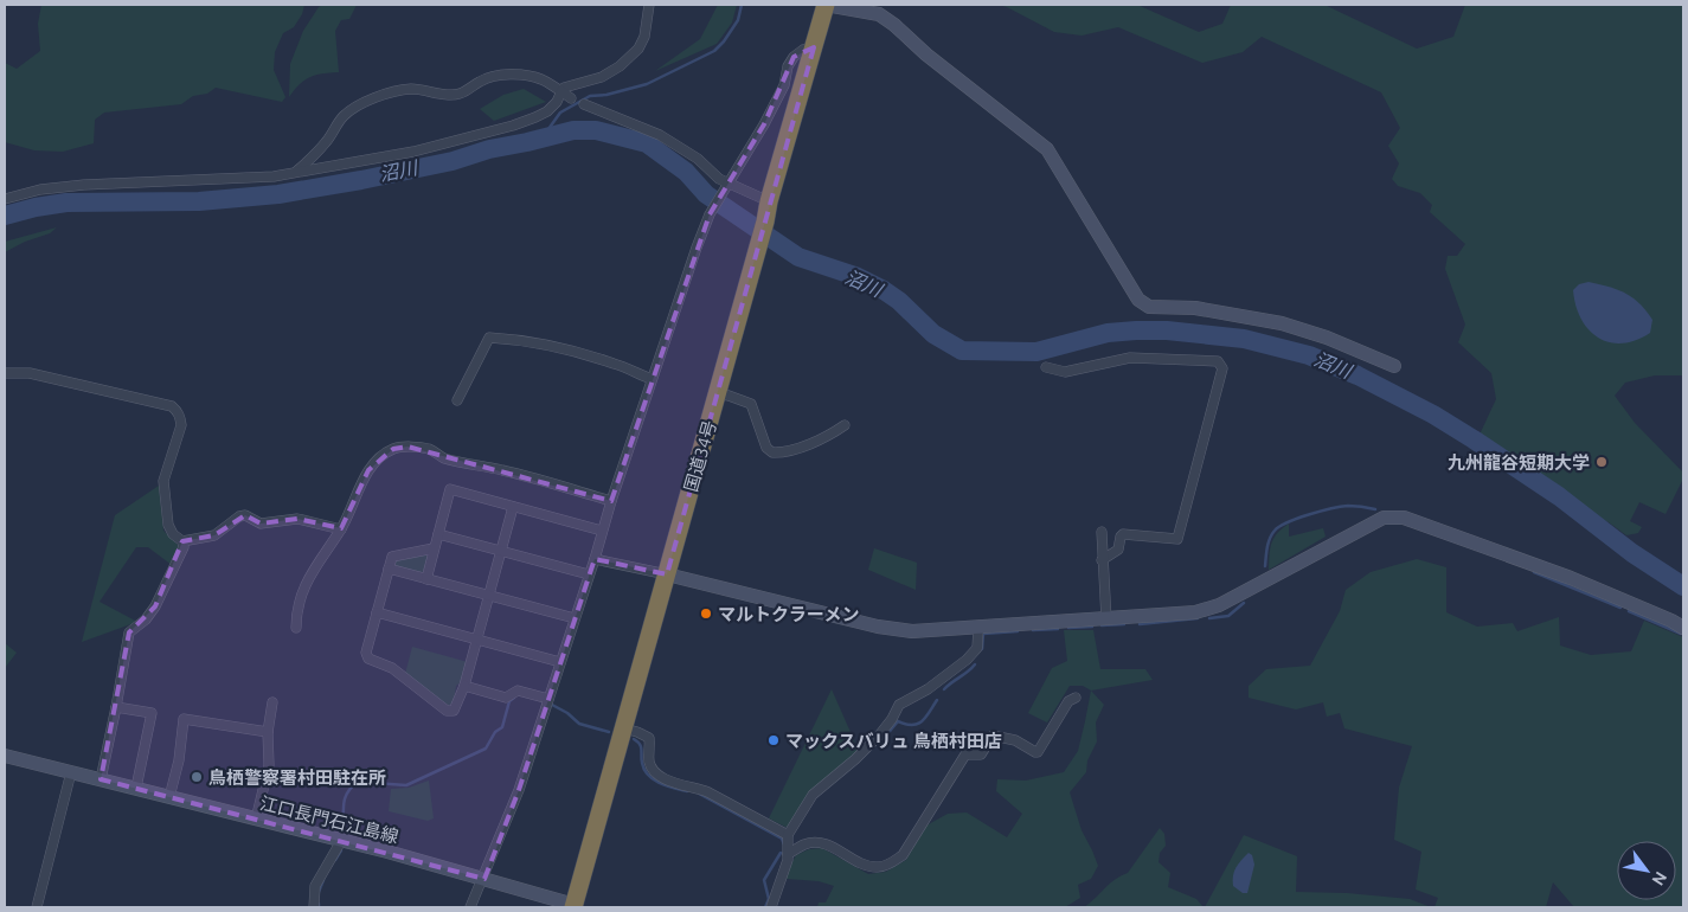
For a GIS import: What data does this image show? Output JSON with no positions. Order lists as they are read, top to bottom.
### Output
{
  "streets": {
    "highway": ["国道34号"],
    "street": ["江口長門石江島線"]
  },
  "crossings": [
    ["国道34号", "江口長門石江島線"]
  ],
  "water": ["沼川"],
  "places": [
    "九州龍谷短期大学",
    "マルトクラーメン",
    "マックスバリュ 鳥栖村田店",
    "鳥栖警察署村田駐在所"
  ],
  "north": "bottom right"
}
